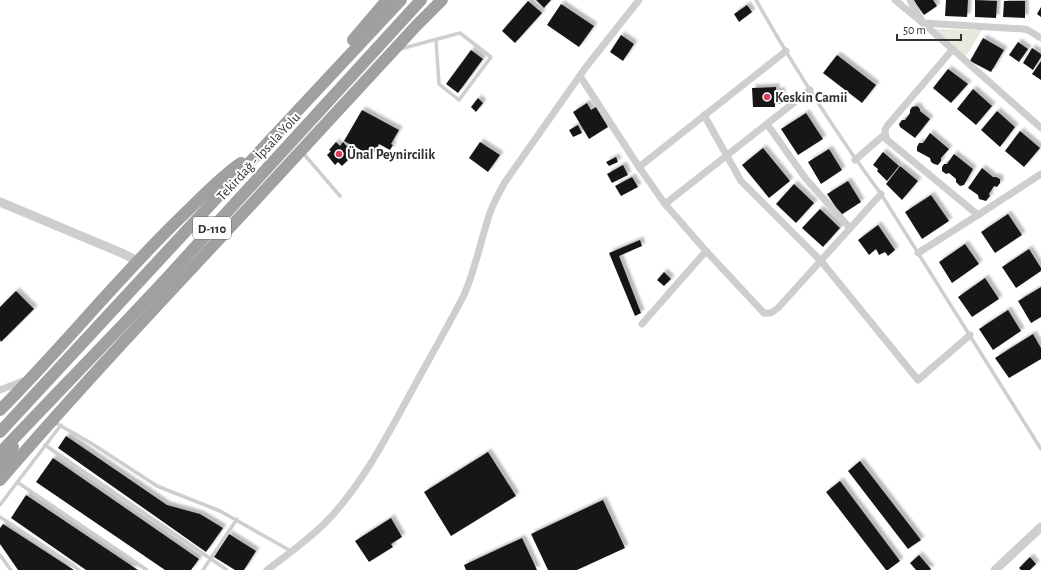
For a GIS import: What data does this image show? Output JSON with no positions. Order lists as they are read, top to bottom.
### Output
{
  "streets": {
    "highway": ["Tekirdağ - İpsala Yolu", "D-110"]
  },
  "places": ["Keskin Camii", "Ünal Peynircilik"],
  "scale_bar": "50 m"
}
